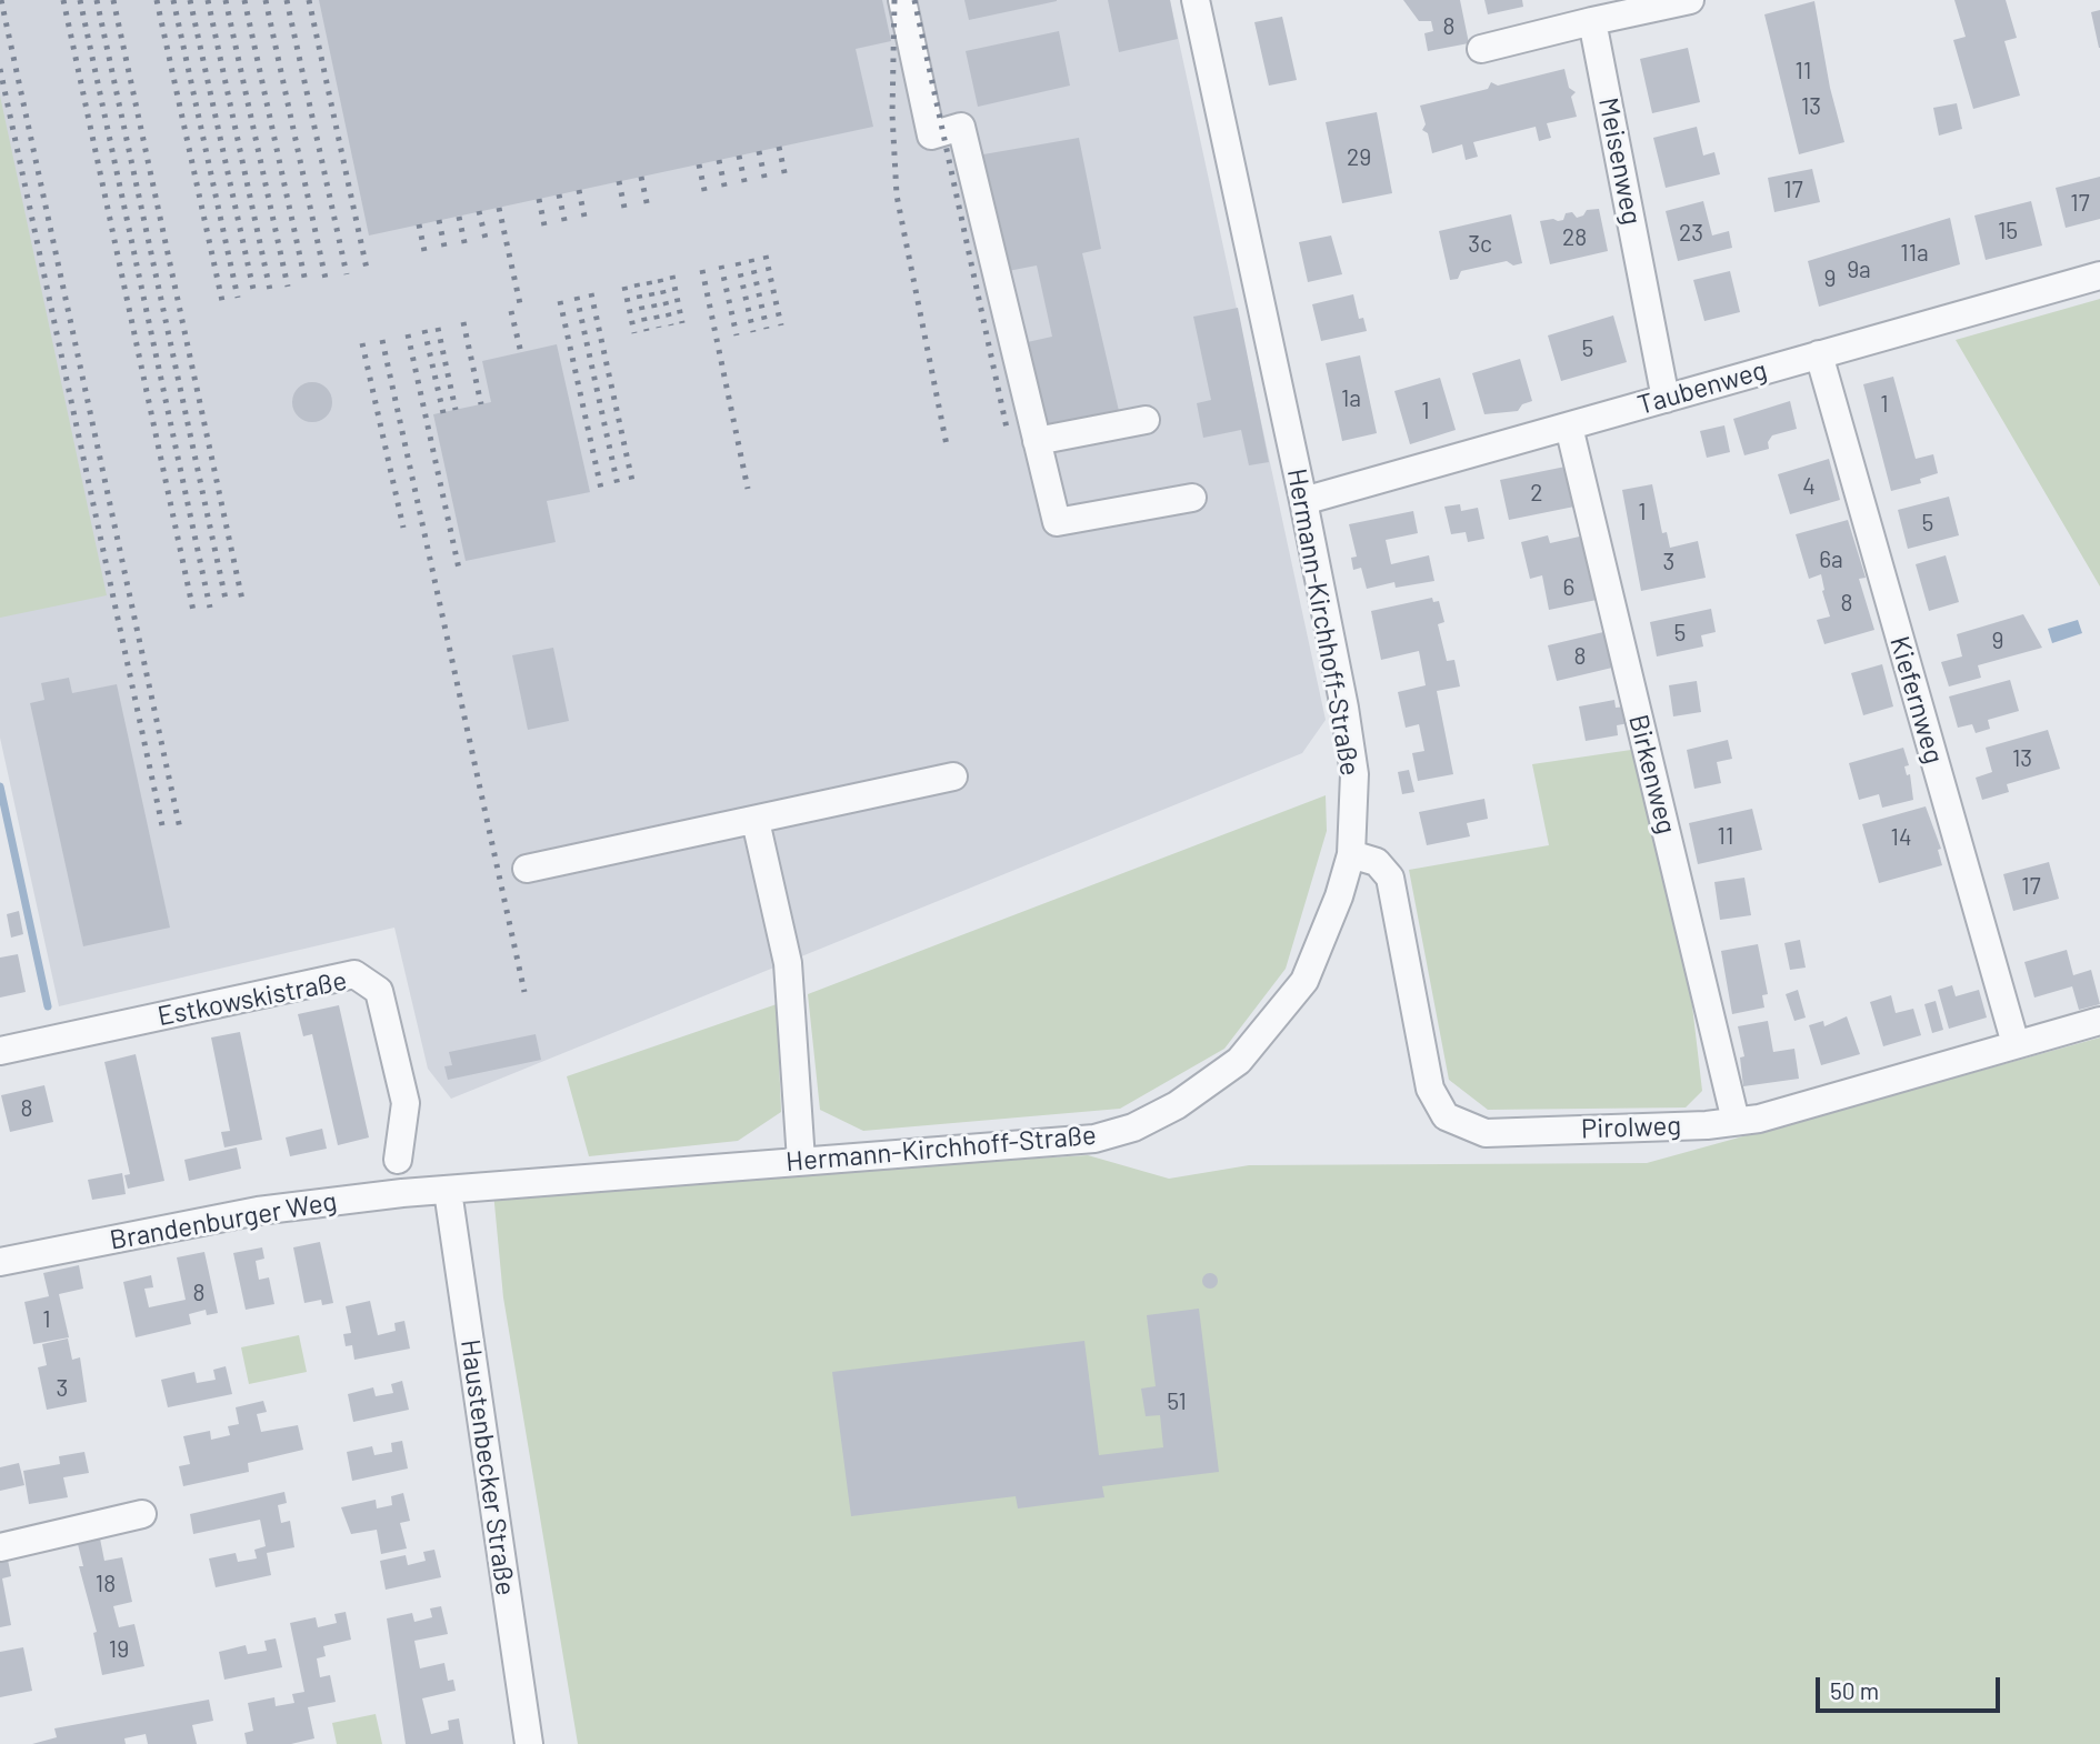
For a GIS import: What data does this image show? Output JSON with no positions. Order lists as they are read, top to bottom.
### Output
{
  "streets": {
    "street": [
      "Meisenweg",
      "Taubenweg",
      "Hermann-Kirchhoff-Straße",
      "Kiefernweg",
      "Birkenweg",
      "Estkowskistraße",
      "Pirolweg",
      "Brandenburger Weg",
      "Haustenbecker Straße"
    ]
  },
  "crossings": [
    ["Meisenweg", "Taubenweg"],
    ["Taubenweg", "Hermann-Kirchhoff-Straße"],
    ["Taubenweg", "Kiefernweg"],
    ["Taubenweg", "Birkenweg"],
    ["Hermann-Kirchhoff-Straße", "Pirolweg"],
    ["Hermann-Kirchhoff-Straße", "Brandenburger Weg"],
    ["Hermann-Kirchhoff-Straße", "Haustenbecker Straße"],
    ["Kiefernweg", "Pirolweg"],
    ["Birkenweg", "Pirolweg"],
    ["Brandenburger Weg", "Haustenbecker Straße"]
  ],
  "house_numbers": [
    "8",
    "11",
    "13",
    "29",
    "17",
    "17",
    "15",
    "23",
    "28",
    "3c",
    "11a",
    "9a",
    "9",
    "5",
    "1a",
    "1",
    "1",
    "4",
    "2",
    "1",
    "5",
    "6a",
    "3",
    "6",
    "8",
    "5",
    "9",
    "8",
    "13",
    "11",
    "14",
    "17",
    "8",
    "8",
    "1",
    "3",
    "51",
    "18",
    "19"
  ],
  "scale_bar": "50 m"
}
